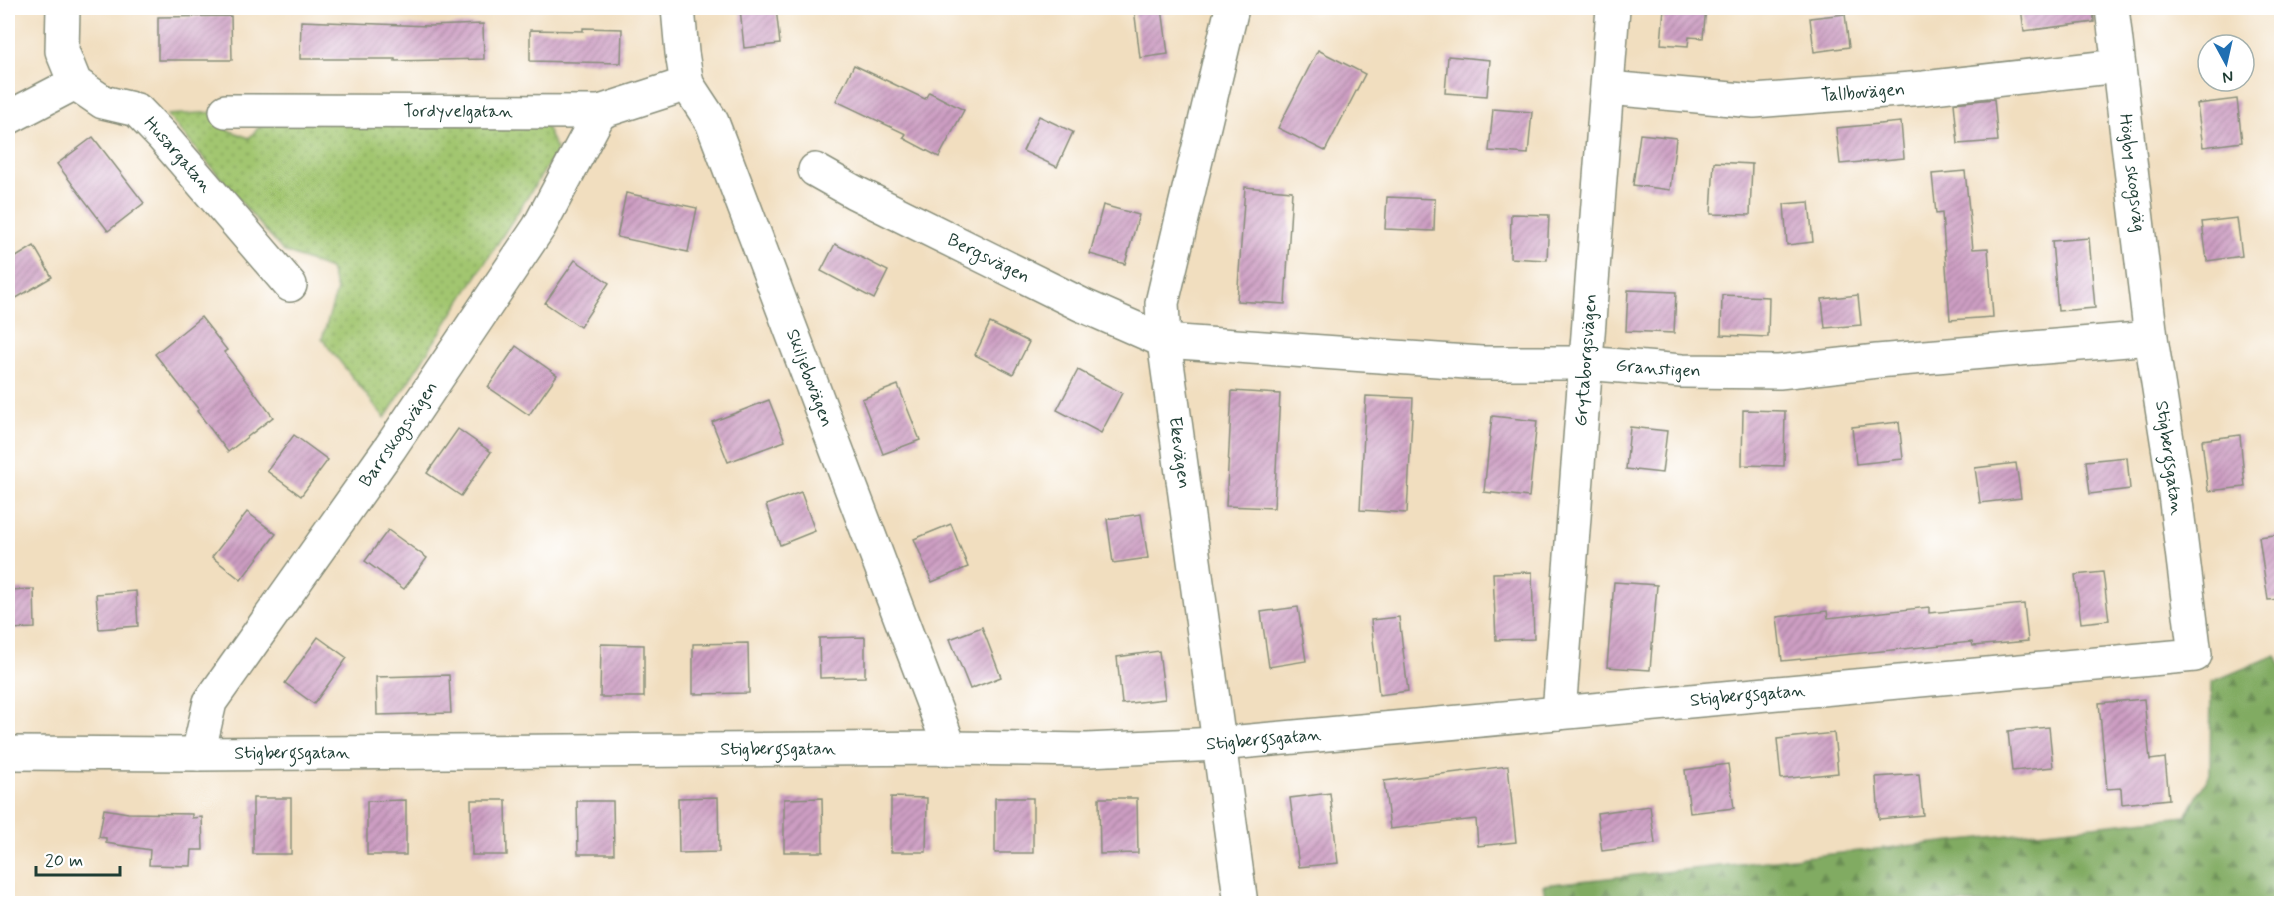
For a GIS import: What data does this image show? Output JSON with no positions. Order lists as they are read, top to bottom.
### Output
{
  "streets": {
    "street": [
      "Tallbovägen",
      "Tordyvelgatan",
      "Husargatan",
      "Högby skogsväg",
      "Bergsvägen",
      "Grytaborgsvägen",
      "Granstigen",
      "Skiljebovägen",
      "Barrskogsvägen",
      "Ekevägen",
      "Stigbergsgatan"
    ]
  },
  "crossings": [
    ["Tallbovägen", "Högby skogsväg"],
    ["Tallbovägen", "Grytaborgsvägen"],
    ["Tordyvelgatan", "Skiljebovägen"],
    ["Tordyvelgatan", "Barrskogsvägen"],
    ["Högby skogsväg", "Granstigen"],
    ["Högby skogsväg", "Stigbergsgatan"],
    ["Bergsvägen", "Granstigen"],
    ["Bergsvägen", "Ekevägen"],
    ["Grytaborgsvägen", "Granstigen"],
    ["Grytaborgsvägen", "Stigbergsgatan"],
    ["Granstigen", "Ekevägen"],
    ["Granstigen", "Stigbergsgatan"],
    ["Skiljebovägen", "Stigbergsgatan"],
    ["Barrskogsvägen", "Stigbergsgatan"],
    ["Ekevägen", "Stigbergsgatan"]
  ],
  "scale_bar": "20 m",
  "north": "bottom"
}
